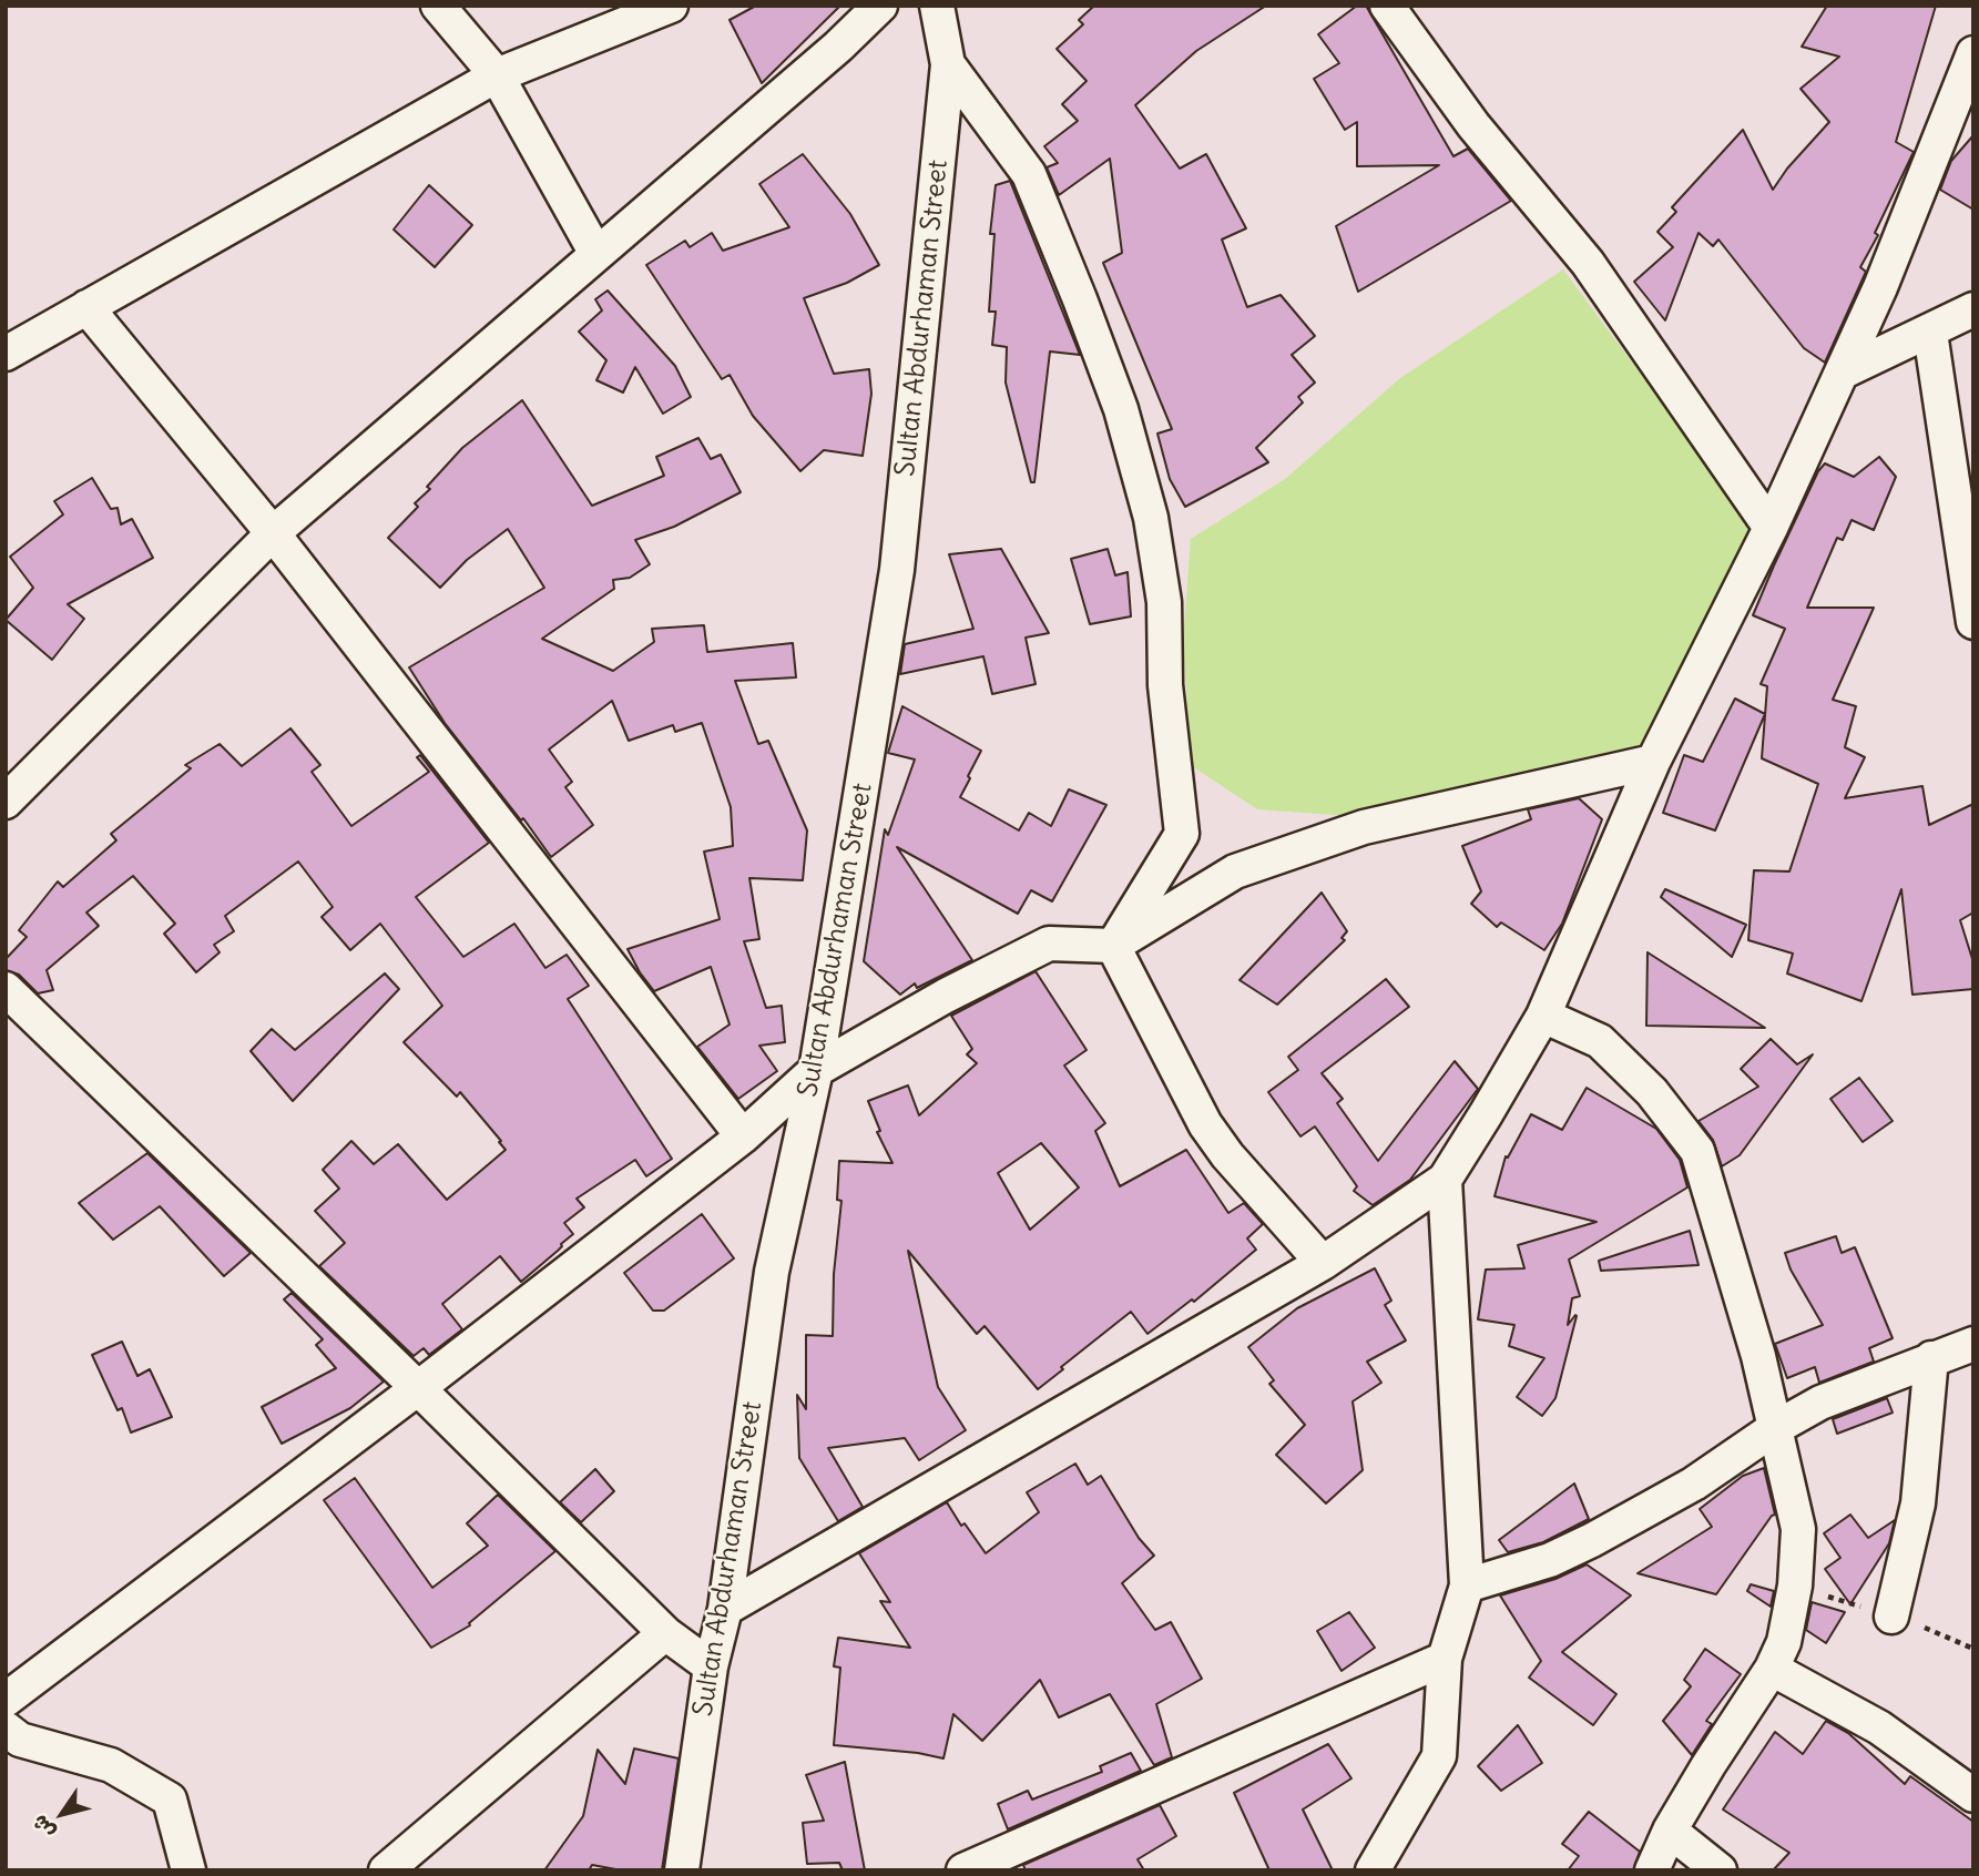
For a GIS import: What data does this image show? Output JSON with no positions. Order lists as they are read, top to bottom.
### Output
{
  "streets": {
    "street": ["Sultan Abdurhaman Street"]
  },
  "north": "bottom left"
}
